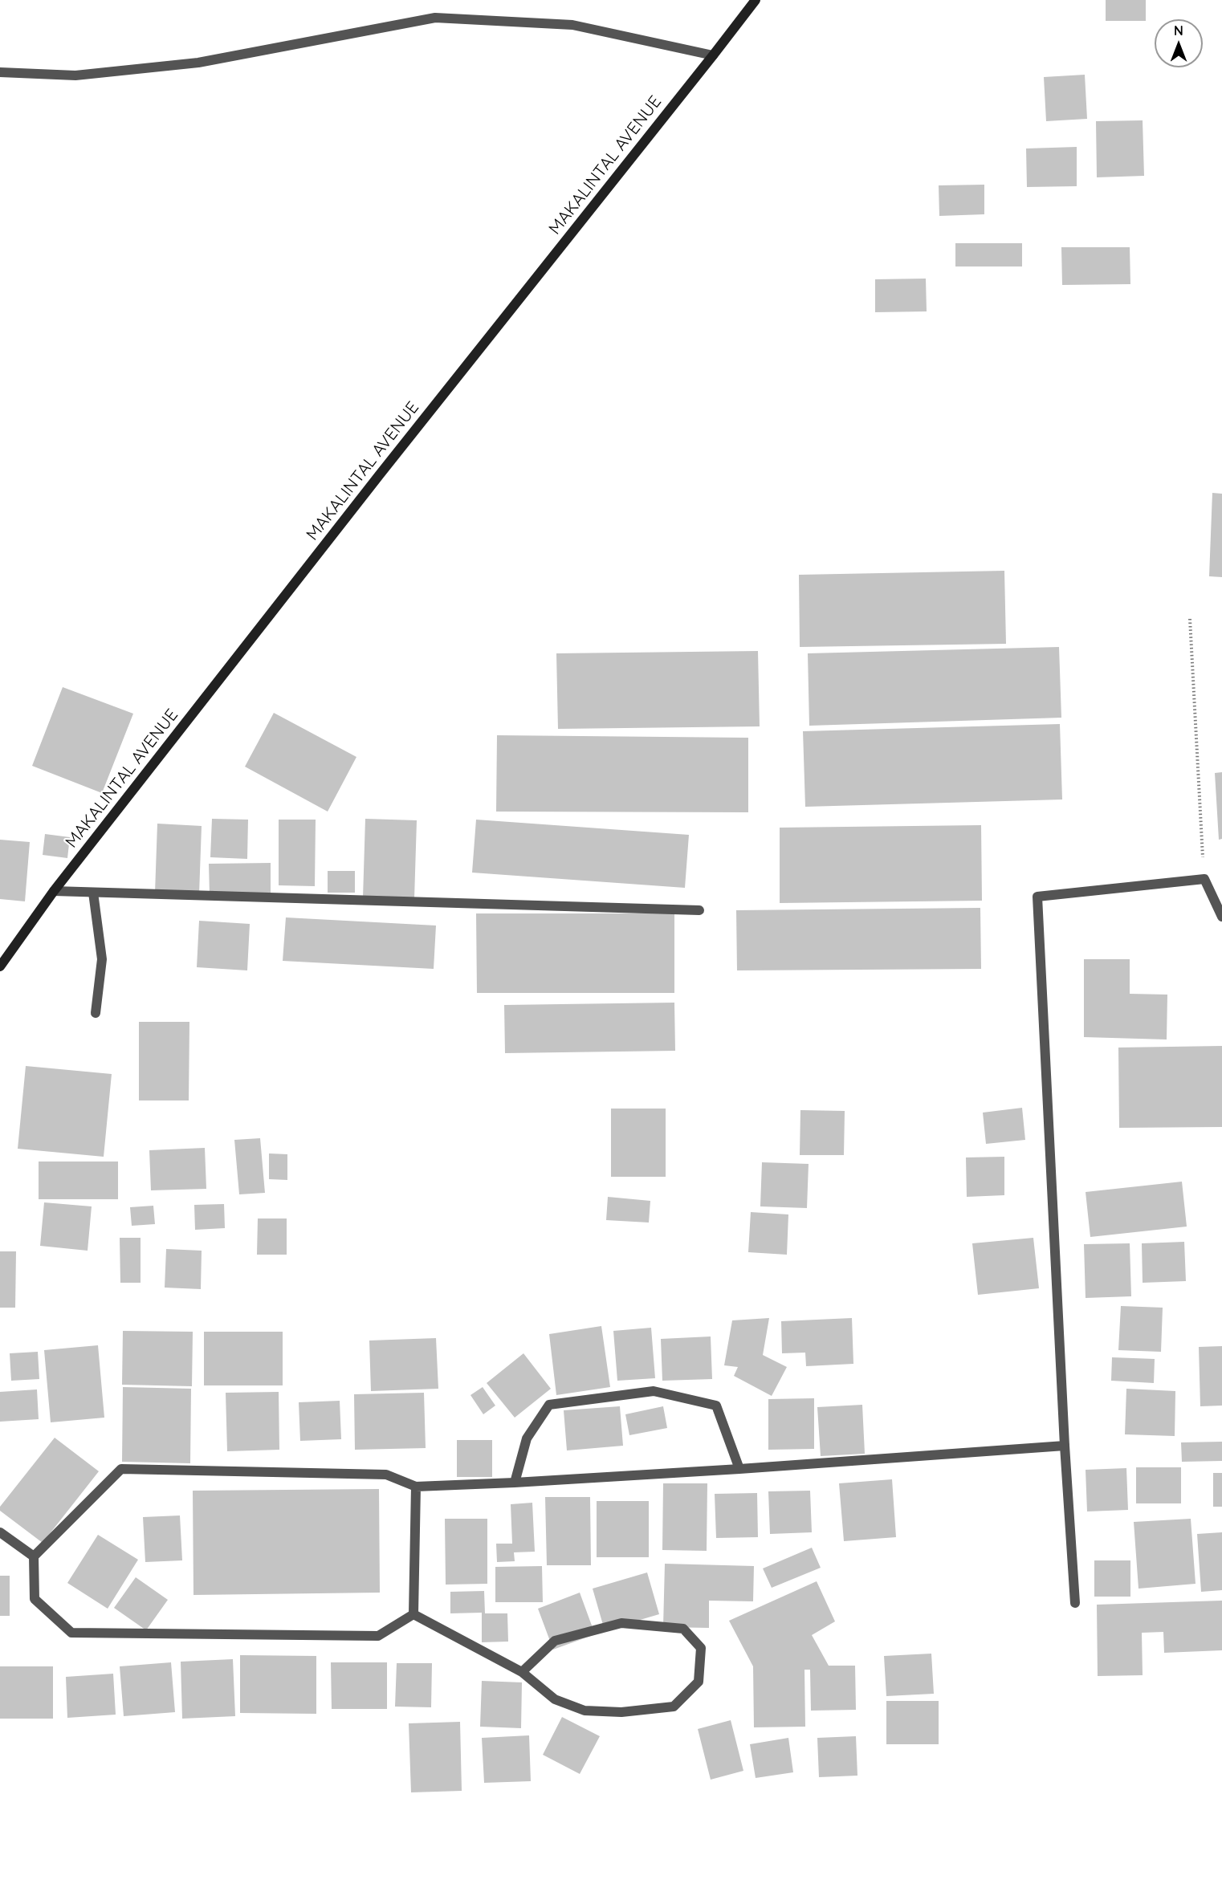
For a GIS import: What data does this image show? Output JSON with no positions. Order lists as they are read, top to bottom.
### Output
{
  "streets": {
    "main road": ["MAKALINTAL AVENUE"]
  },
  "north": "top"
}
